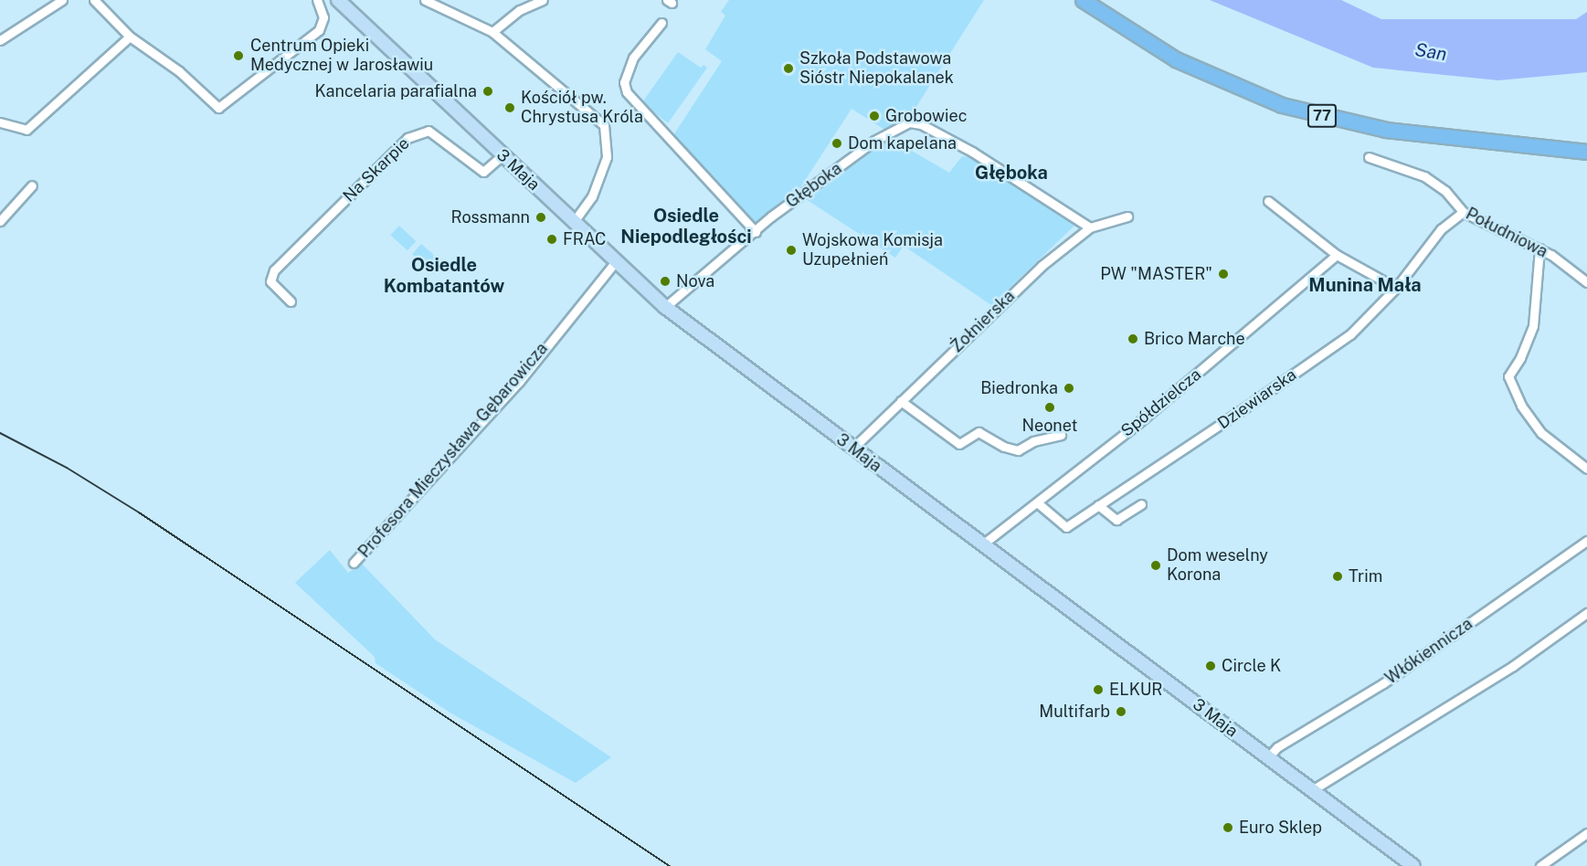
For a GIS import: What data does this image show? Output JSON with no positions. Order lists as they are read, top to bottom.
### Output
{
  "streets": {
    "main road": ["77"],
    "street": [
      "Na Skarpie",
      "3 Maja",
      "Głęboka",
      "Południowa",
      "Żołnierska",
      "Dziewiarska",
      "Spółdzielcza",
      "Profesora Mieczysława Gębarowicza",
      "Włókiennicza"
    ]
  },
  "crossings": [
    ["Na Skarpie", "3 Maja"],
    ["3 Maja", "Głęboka"],
    ["3 Maja", "Żołnierska"],
    ["3 Maja", "Spółdzielcza"],
    ["3 Maja", "Profesora Mieczysława Gębarowicza"],
    ["3 Maja", "Włókiennicza"],
    ["Głęboka", "Żołnierska"],
    ["Południowa", "Dziewiarska"],
    ["Dziewiarska", "Spółdzielcza"]
  ],
  "districts": [
    "Głęboka",
    "Osiedle Niepodległości",
    "Osiedle Kombatantów",
    "Munina Mała"
  ],
  "water": ["San"],
  "places": [
    "Centrum Opieki Medycznej w Jarosławiu",
    "Szkoła Podstawowa Sióstr Niepokalanek",
    "Kancelaria parafialna",
    "Kościół pw. Chrystusa Króla",
    "Grobowiec",
    "Dom kapelana",
    "Rossmann",
    "FRAC",
    "Wojskowa Komisja Uzupełnień",
    "PW \"MASTER\"",
    "Nova",
    "Brico Marche",
    "Biedronka",
    "Neonet",
    "Dom weselny Korona",
    "Trim",
    "Circle K",
    "ELKUR",
    "Multifarb",
    "Euro Sklep"
  ]
}
